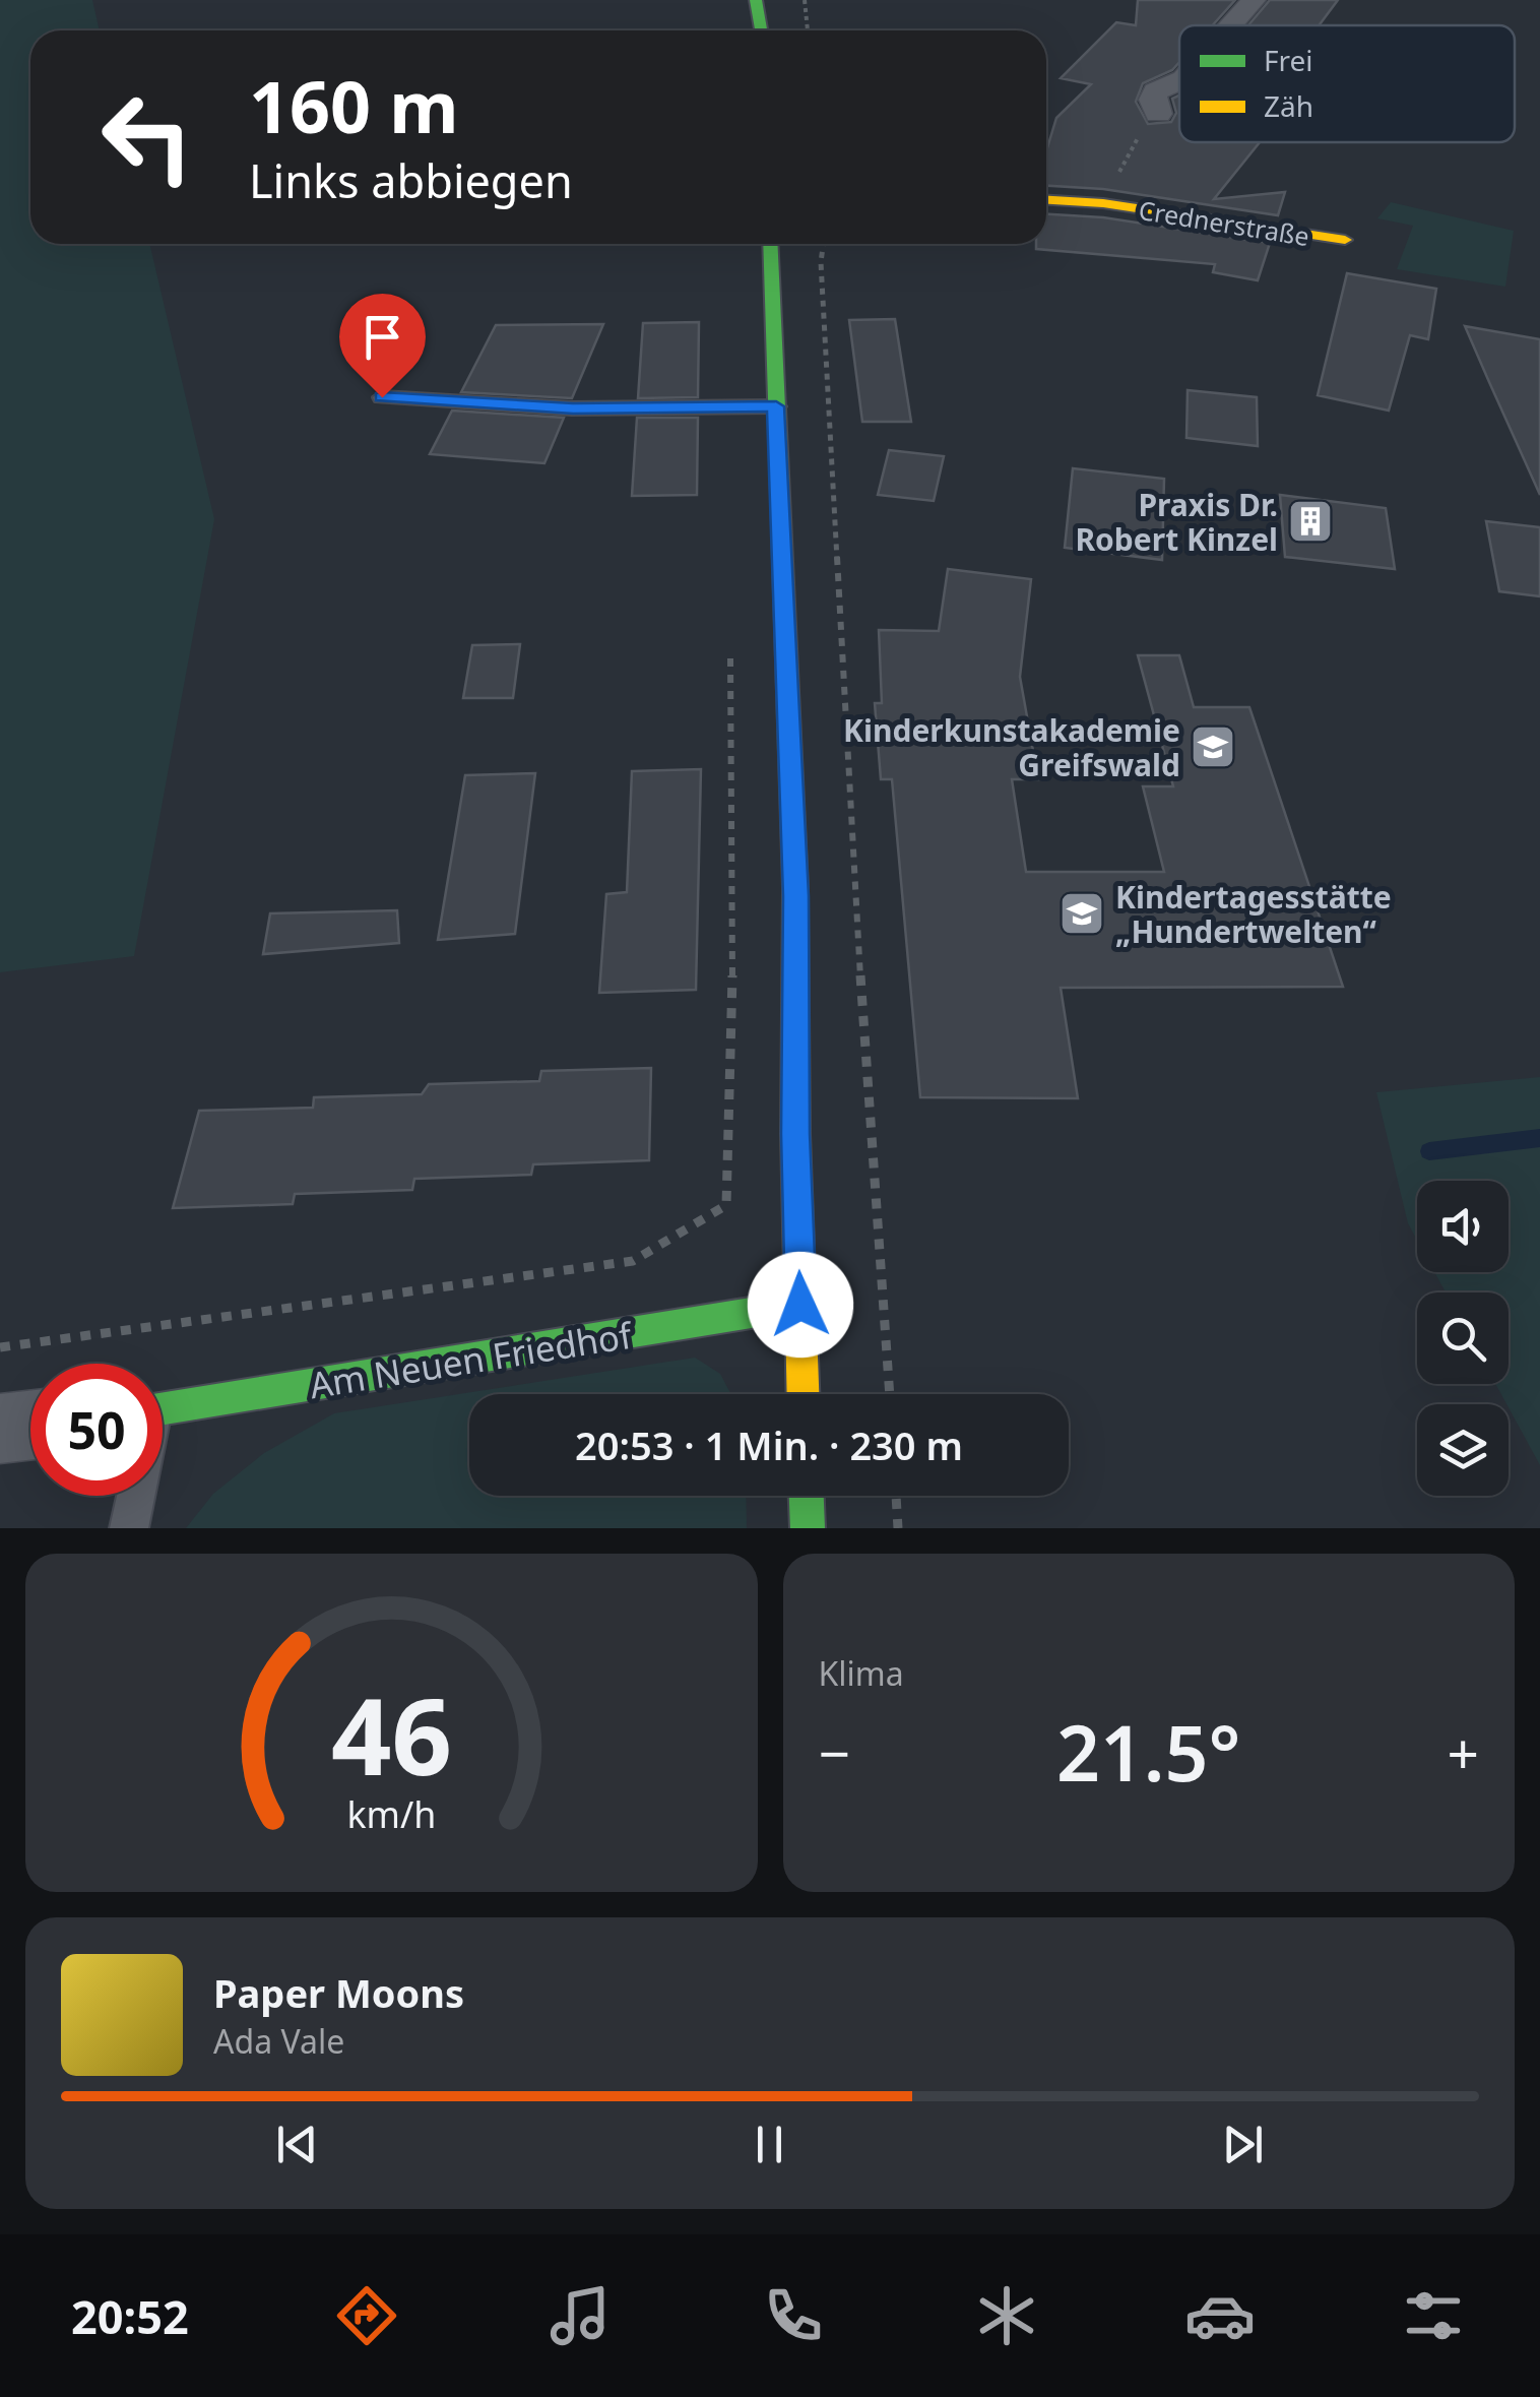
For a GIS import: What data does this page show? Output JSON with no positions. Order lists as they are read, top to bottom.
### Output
{
  "streets": {
    "main road": ["Crednerstraße", "Am Neuen Friedhof"]
  },
  "places": {
    "building": ["Praxis Dr. Robert Kinzel"],
    "school or university": ["Kinderkunstakademie Greifswald", "Kindertagesstätte „Hundertwelten“"]
  },
  "legend": ["Frei", "Zäh"],
  "page": {
    "turn": ["160 m", "Links abbiegen"],
    "limit": "50",
    "trip": "20:53 · 1 Min. · 230 m",
    "tile": "Klima",
    "heat": ["−", "21.5°", "+"],
    "song": ["Paper Moons", "Ada Vale"],
    "tabs": "20:52",
    "gauge": ["46", "km/h"]
  }
}
